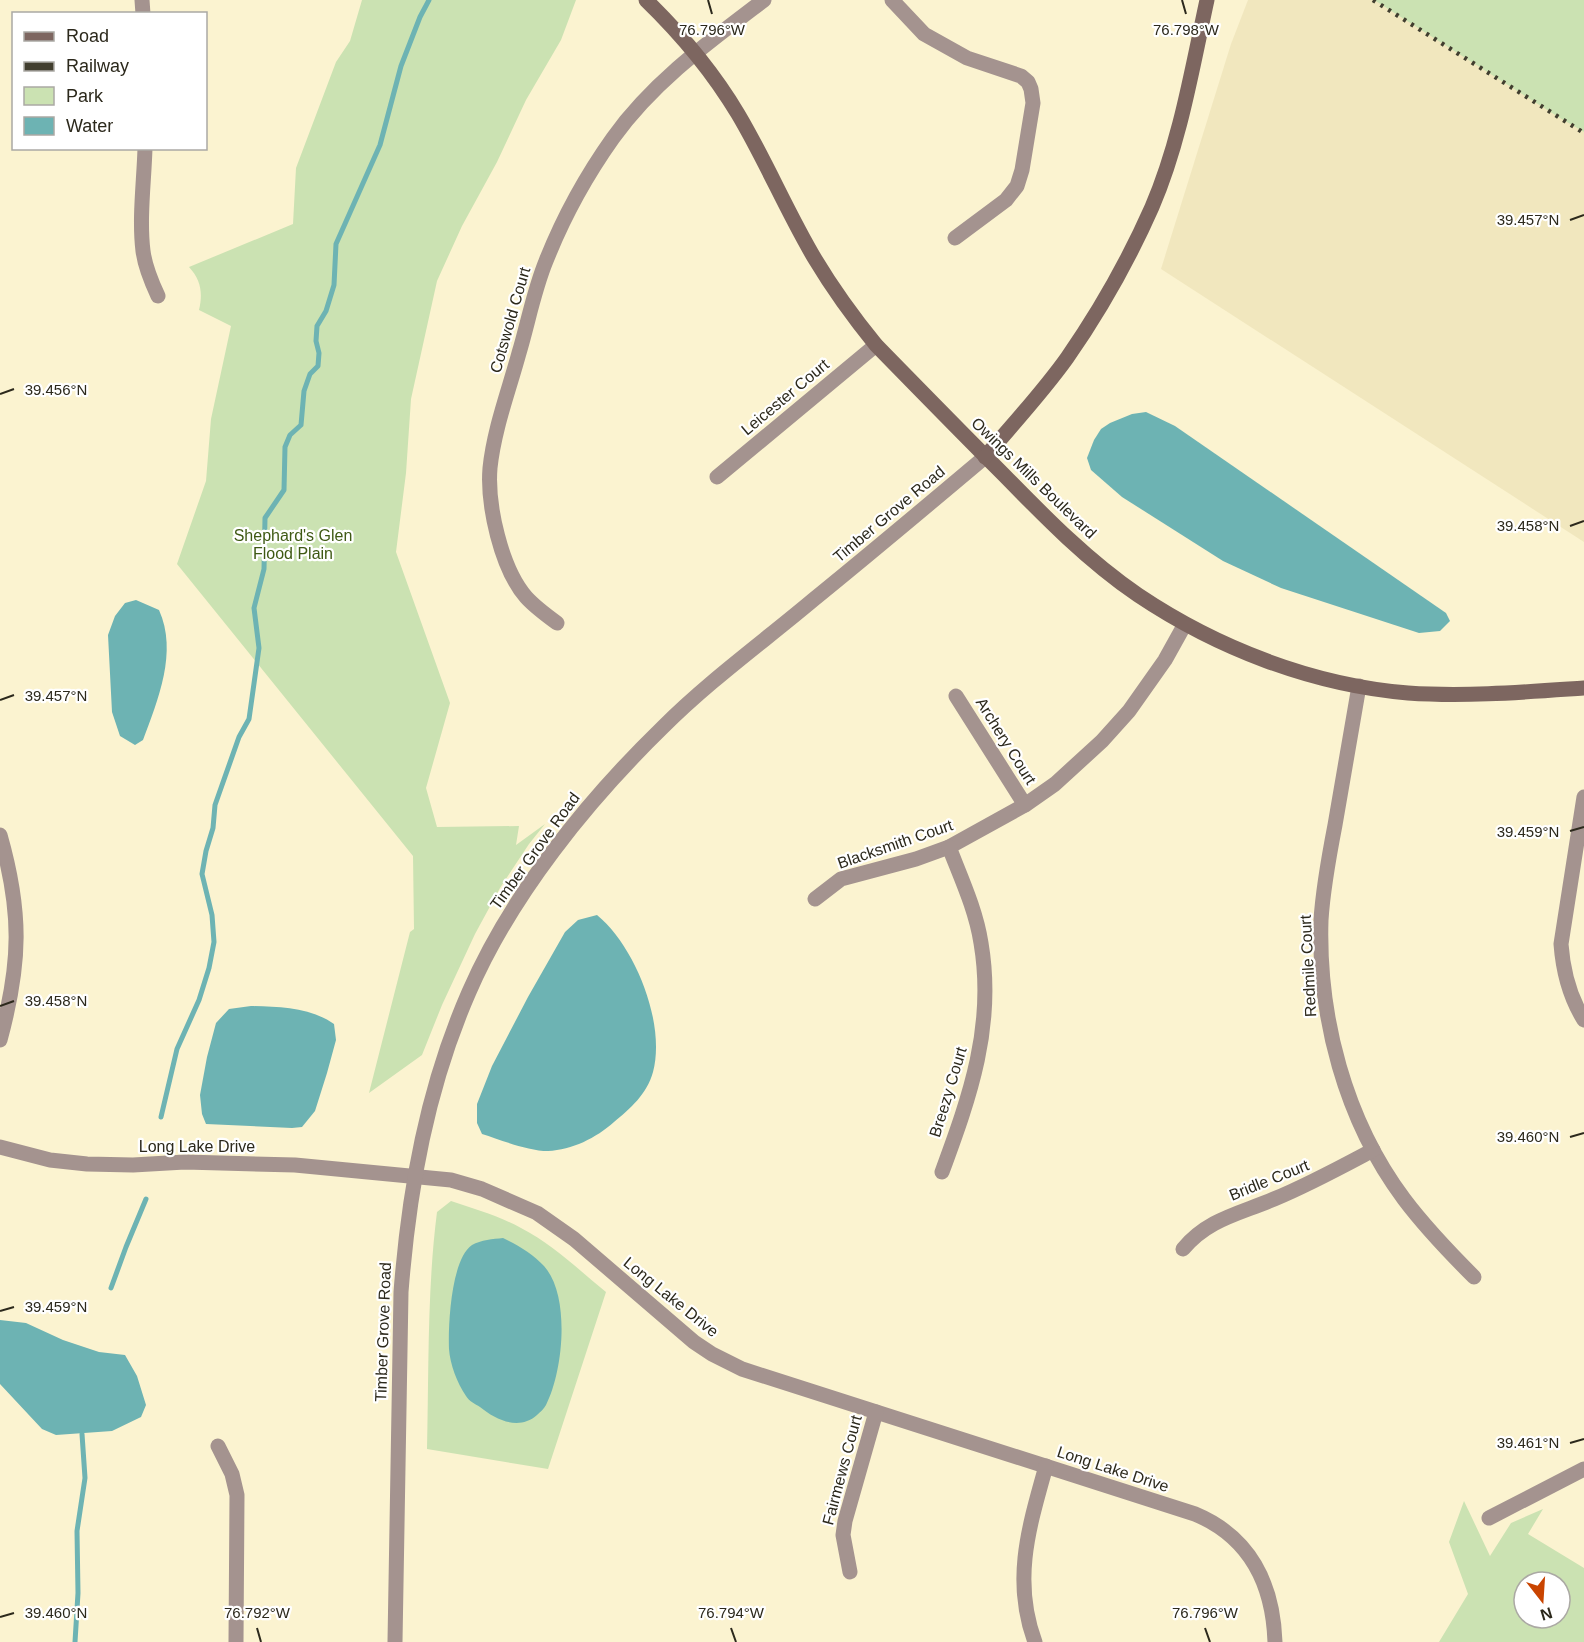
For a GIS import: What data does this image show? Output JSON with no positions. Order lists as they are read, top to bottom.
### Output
{
  "streets": {
    "main road": ["Owings Mills Boulevard"],
    "street": [
      "Cotswold Court",
      "Leicester Court",
      "Timber Grove Road",
      "Archery Court",
      "Blacksmith Court",
      "Redmile Court",
      "Breezy Court",
      "Long Lake Drive",
      "Bridle Court",
      "Fairmews Court"
    ]
  },
  "crossings": [
    ["Cotswold Court", "Owings Mills Boulevard"],
    ["Leicester Court", "Owings Mills Boulevard"],
    ["Owings Mills Boulevard", "Timber Grove Road"],
    ["Owings Mills Boulevard", "Blacksmith Court"],
    ["Owings Mills Boulevard", "Redmile Court"],
    ["Timber Grove Road", "Long Lake Drive"],
    ["Archery Court", "Blacksmith Court"],
    ["Blacksmith Court", "Breezy Court"],
    ["Redmile Court", "Bridle Court"],
    ["Long Lake Drive", "Fairmews Court"]
  ],
  "parks": ["Shephard's Glen Flood Plain"],
  "legend": [
    "Road",
    "Railway",
    "Park",
    "Water"
  ],
  "north": "bottom",
  "coordinates": [
    "76.796°W",
    "76.798°W",
    "39.457°N",
    "39.456°N",
    "39.458°N",
    "39.459°N",
    "39.460°N",
    "39.461°N",
    "76.792°W",
    "76.794°W"
  ]
}
